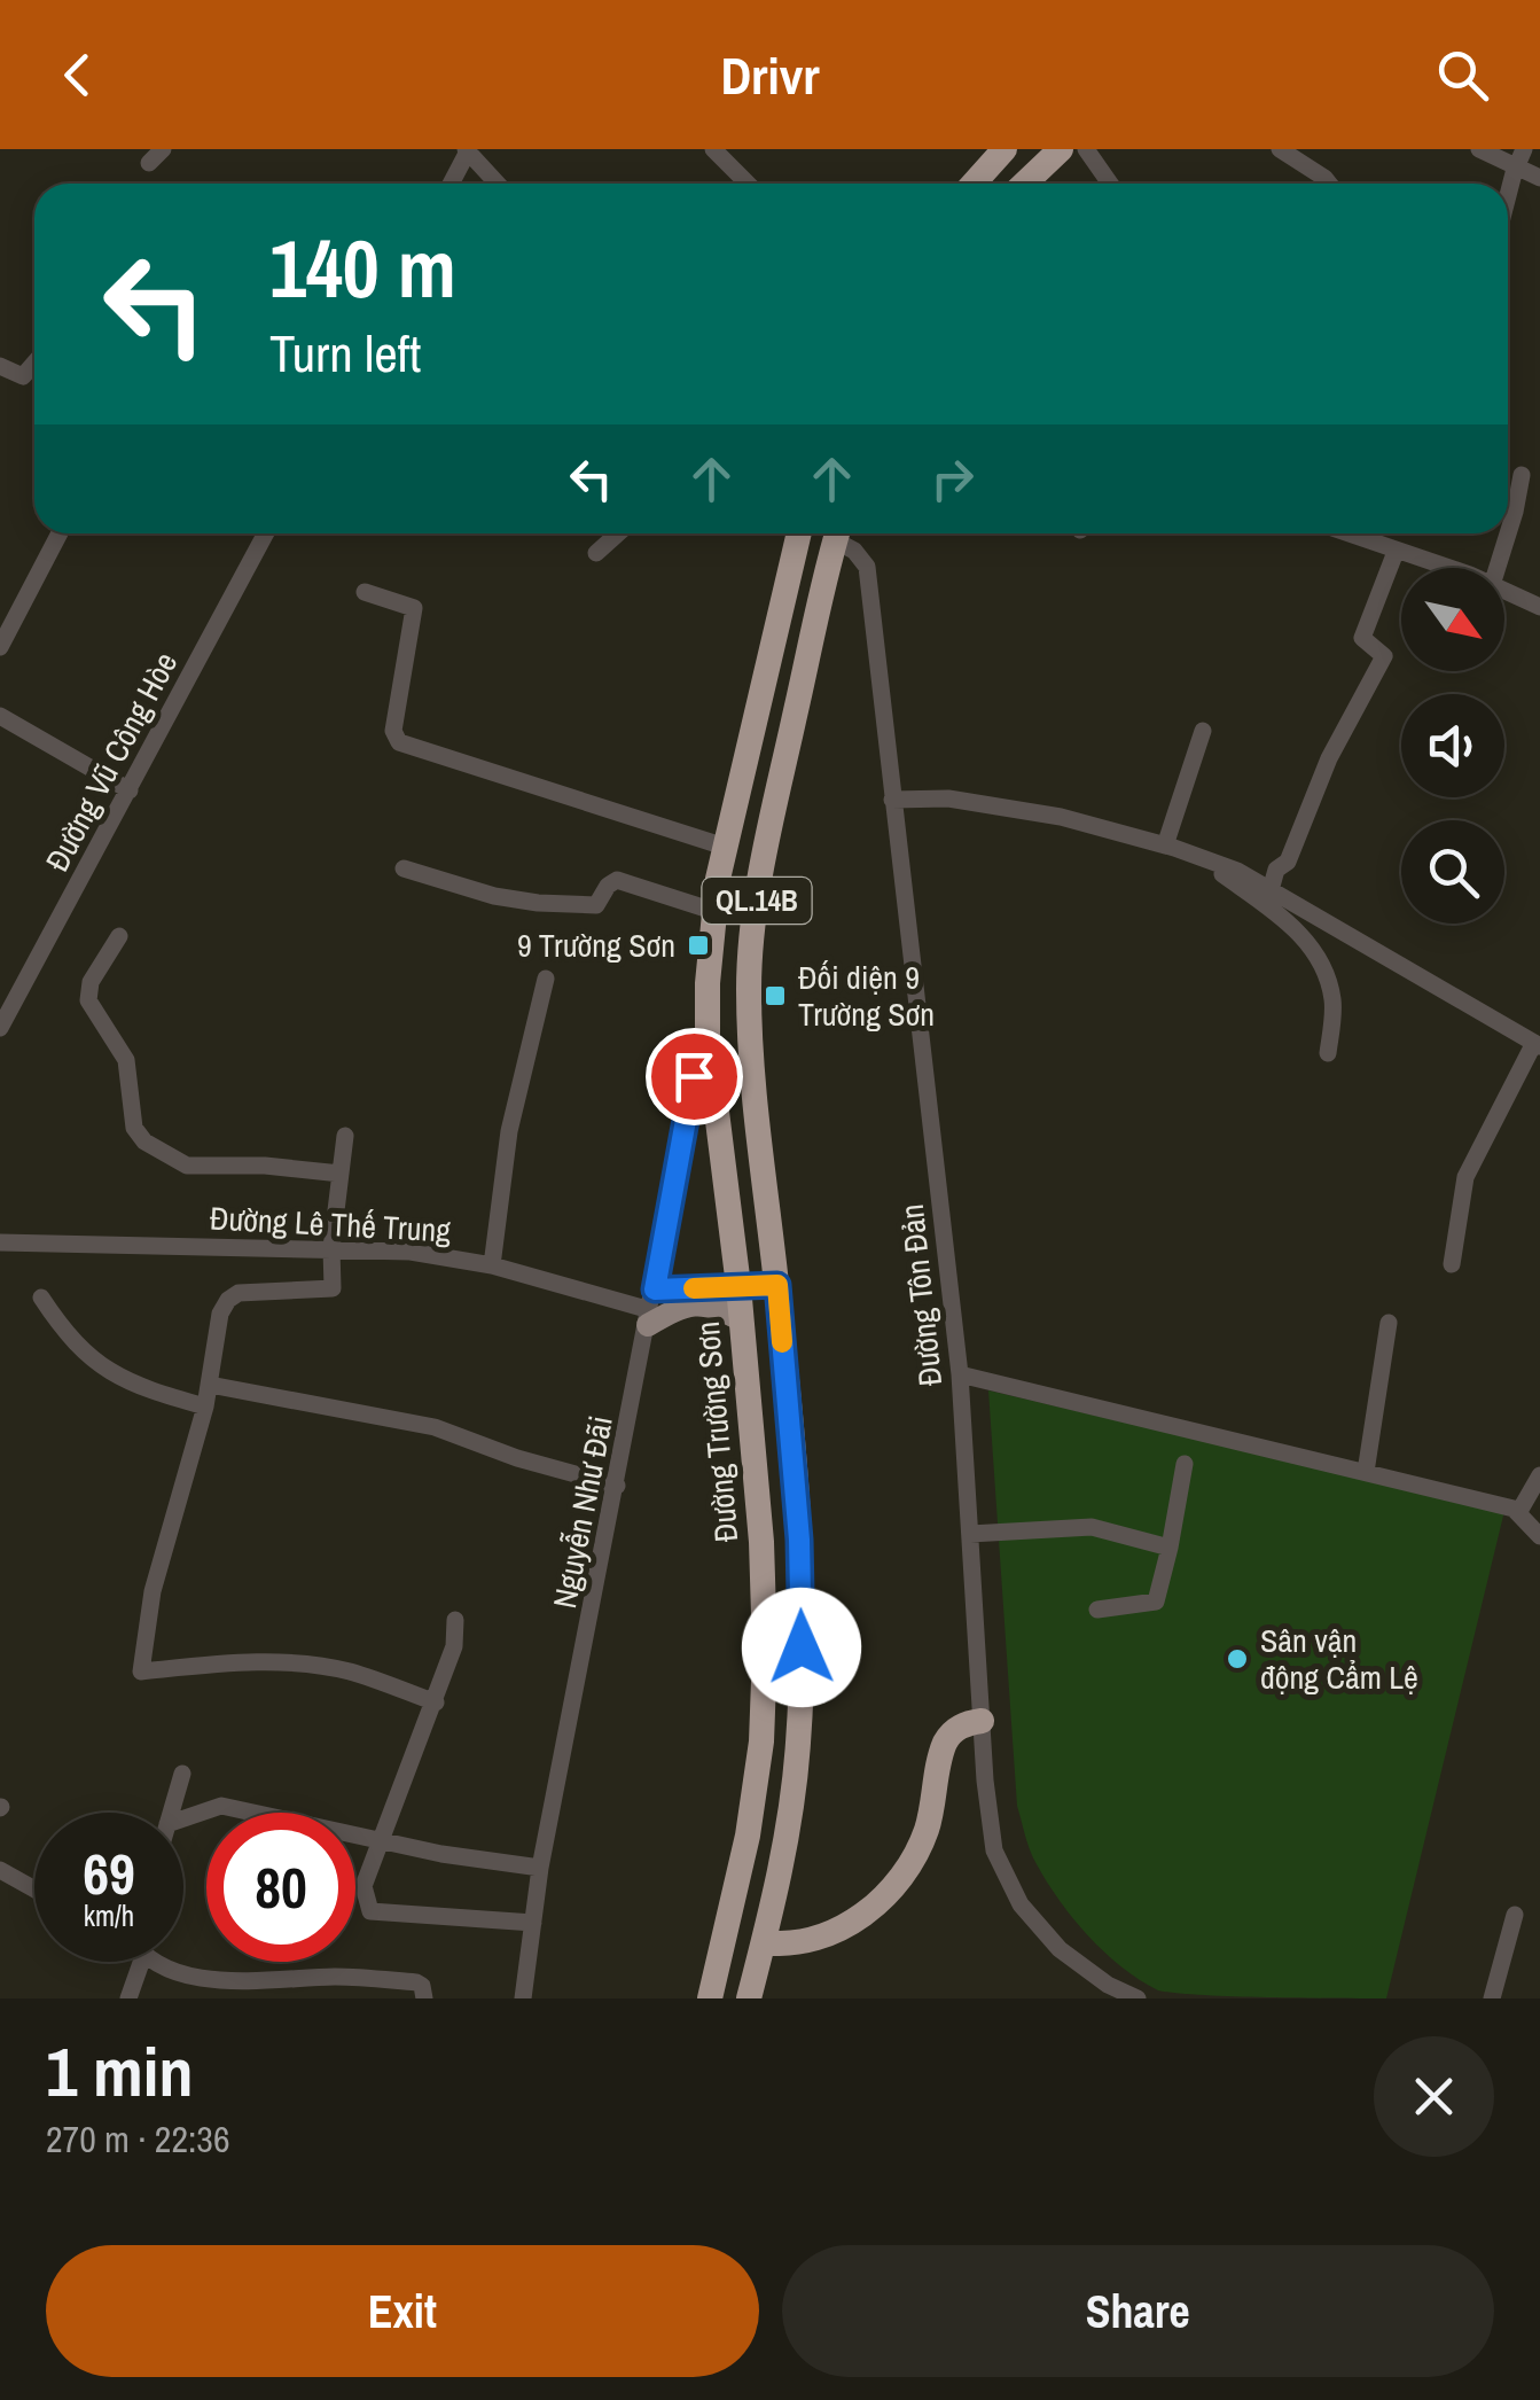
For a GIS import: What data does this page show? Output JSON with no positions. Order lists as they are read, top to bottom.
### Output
{
  "streets": {
    "highway": ["QL.14B", "Đường Trường Sơn"],
    "street": [
      "Đường Vũ Công Hòe",
      "Đường Lê Thế Trung",
      "Đường Tôn Đản",
      "Nguyễn Như Đãi"
    ]
  },
  "crossings": [
    ["Đường Lê Thế Trung", "Nguyễn Như Đãi"],
    ["Đường Trường Sơn", "Nguyễn Như Đãi"]
  ],
  "places": {
    "transit": ["9 Trường Sơn", "Đối diện 9 Trường Sơn"],
    "other": ["Sân vận động Cẩm Lệ"]
  },
  "north": "bottom right",
  "page": {
    "header": "Drivr",
    "turn": ["140 m", "Turn left"],
    "speed": "69 km/h",
    "limit": "80",
    "heading": ["1 min", "270 m · 22:36"],
    "buttons": ["Exit", "Share"]
  }
}
